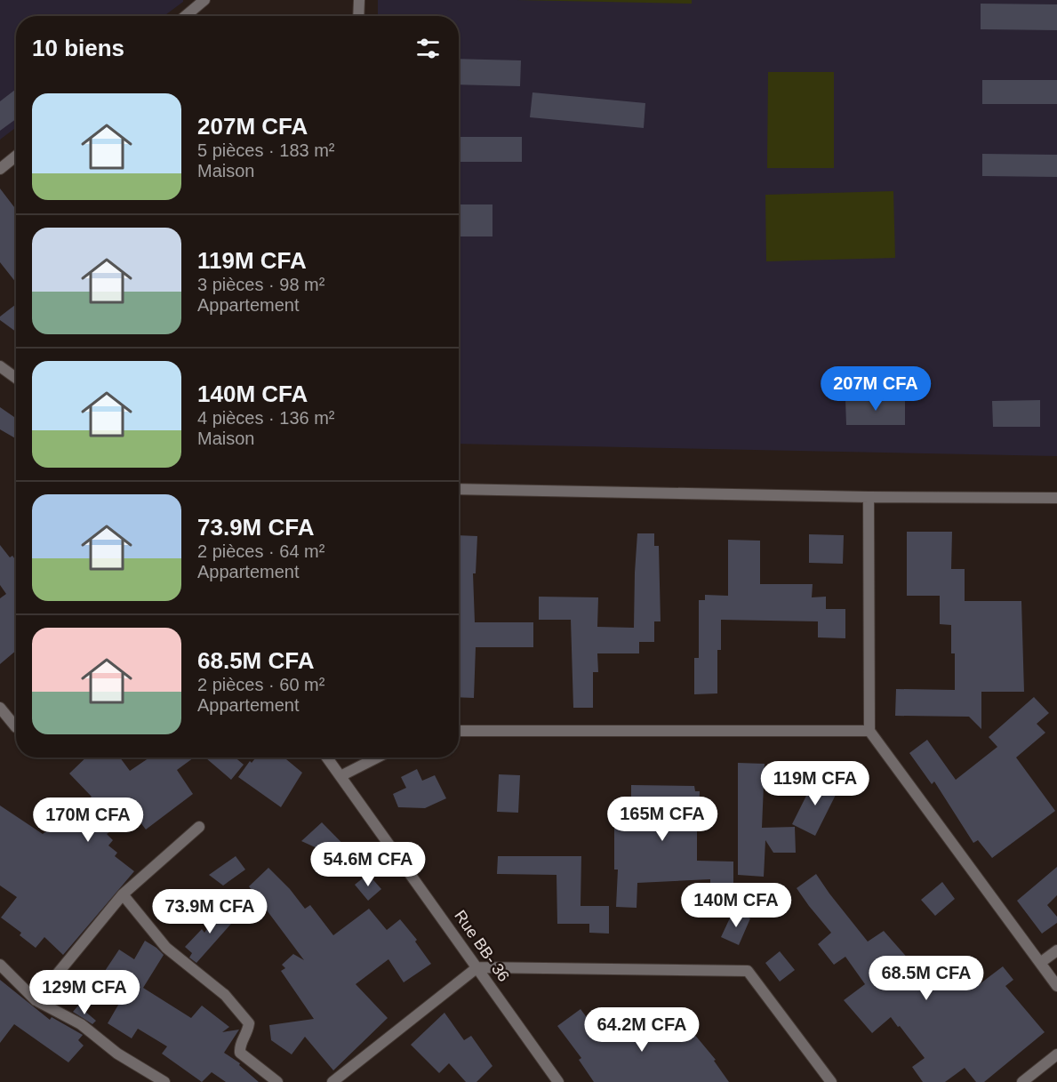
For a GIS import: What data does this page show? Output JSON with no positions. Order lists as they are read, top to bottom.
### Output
{
  "streets": {
    "street": ["Rue BB- 36"]
  },
  "page": {
    "heading": "10 biens",
    "list": [
      {
        "name": "207M CFA",
        "note": "5 pièces · 183 m² · Maison"
      },
      {
        "name": "119M CFA",
        "note": "3 pièces · 98 m² · Appartement"
      },
      {
        "name": "140M CFA",
        "note": "4 pièces · 136 m² · Maison"
      },
      {
        "name": "73.9M CFA",
        "note": "2 pièces · 64 m² · Appartement"
      },
      {
        "name": "68.5M CFA",
        "note": "2 pièces · 60 m² · Appartement"
      }
    ],
    "price": [
      "207M CFA",
      "119M CFA",
      "165M CFA",
      "170M CFA",
      "54.6M CFA",
      "140M CFA",
      "73.9M CFA",
      "68.5M CFA",
      "129M CFA",
      "64.2M CFA"
    ]
  }
}
